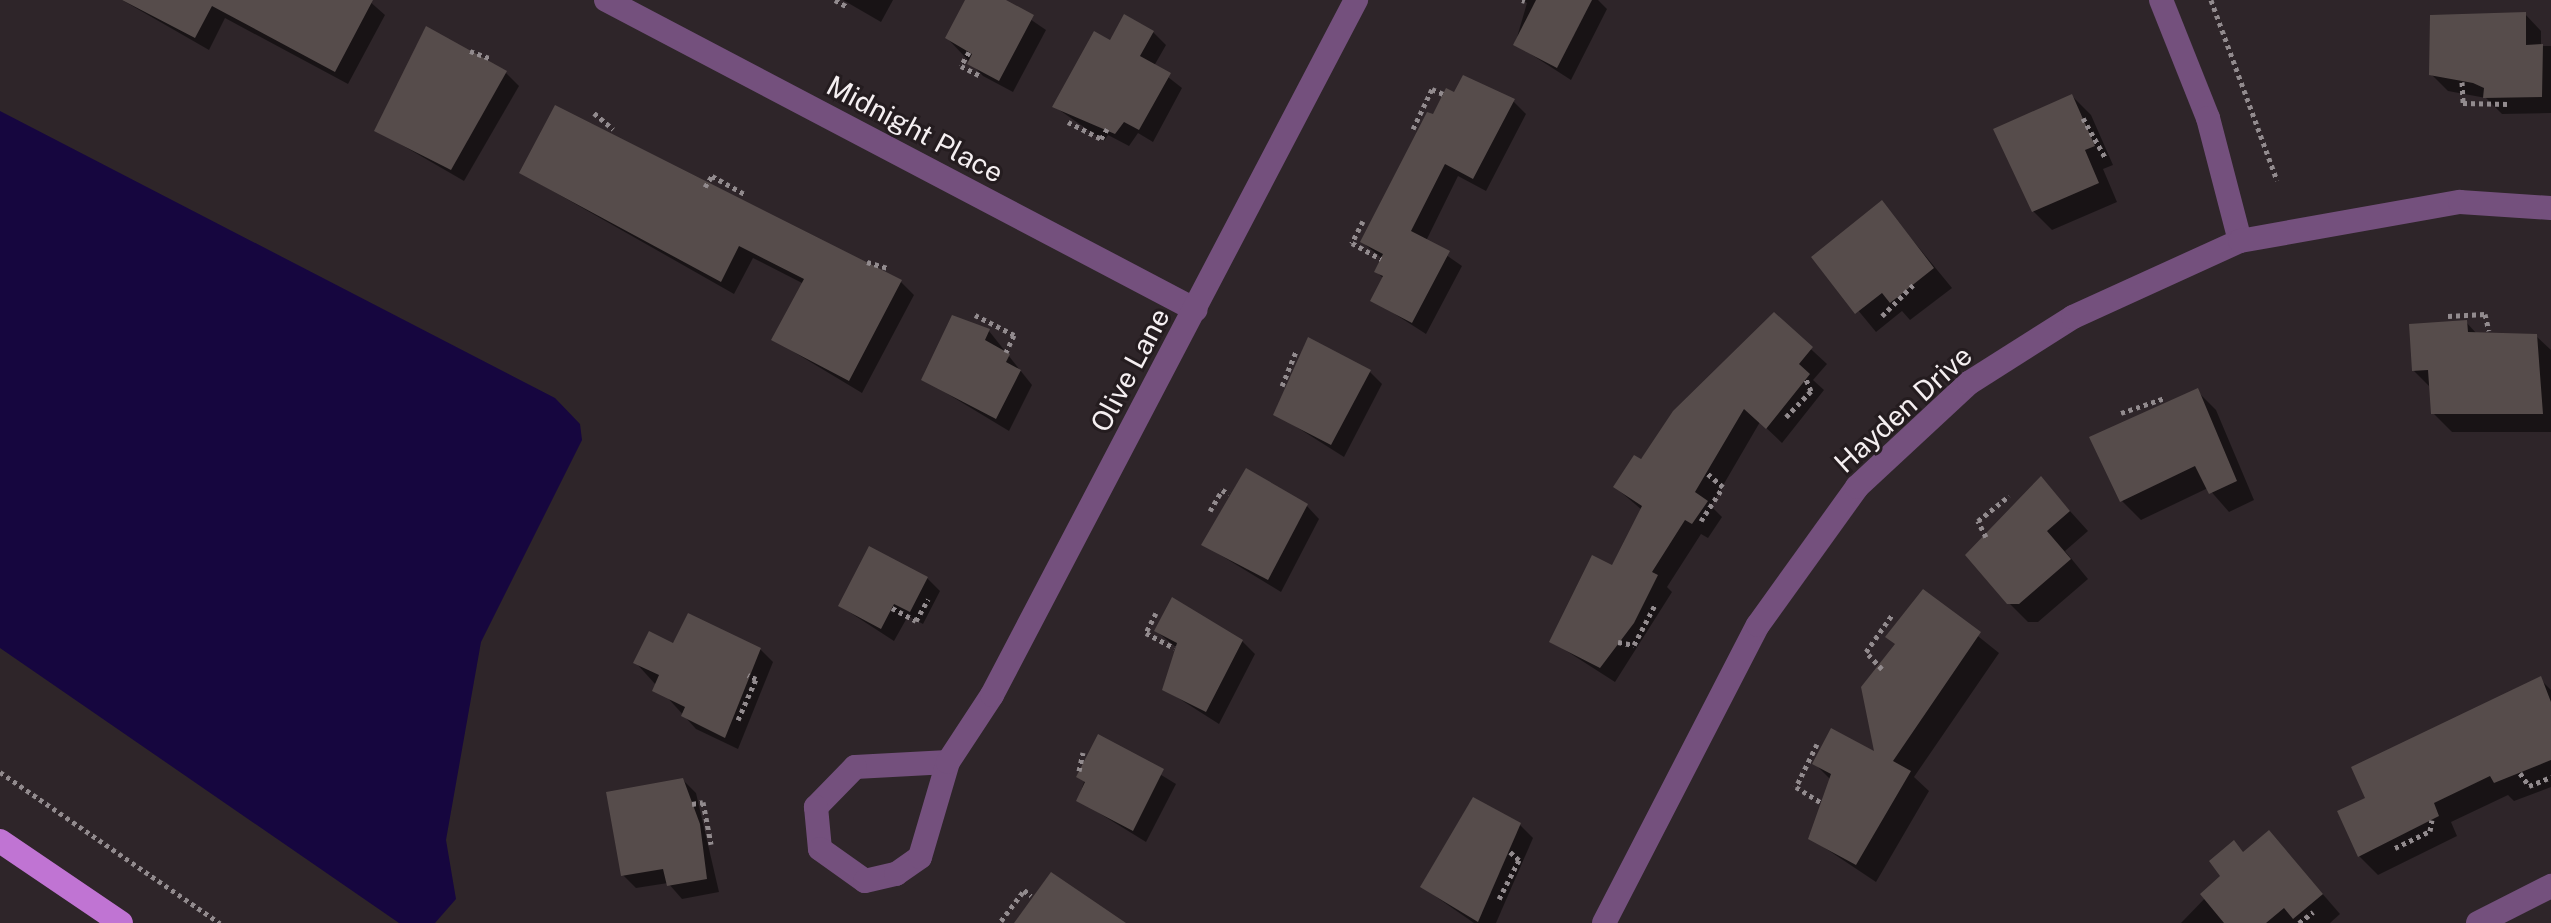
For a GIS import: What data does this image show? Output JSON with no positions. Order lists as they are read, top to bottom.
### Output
{
  "streets": {
    "street": ["Midnight Place", "Olive Lane", "Hayden Drive"]
  },
  "crossings": [
    ["Midnight Place", "Olive Lane"]
  ]
}
